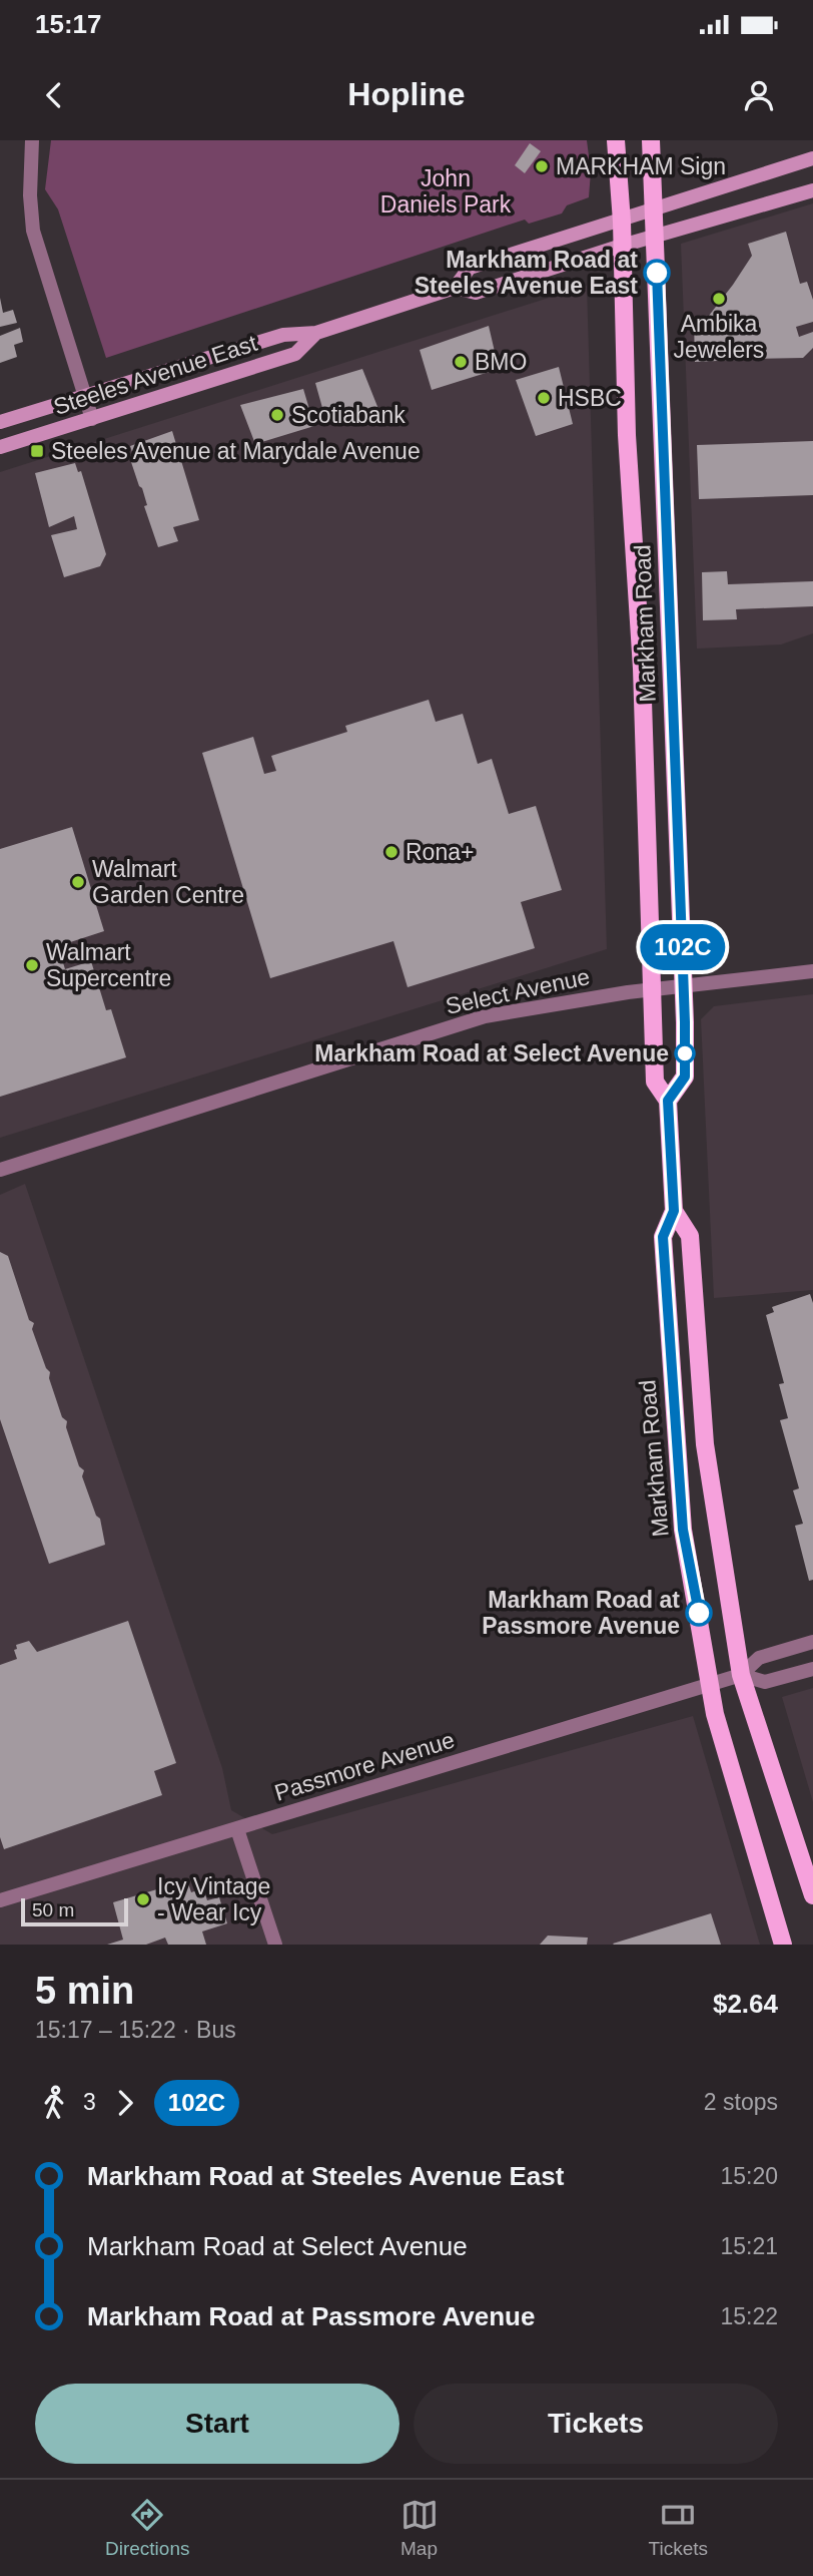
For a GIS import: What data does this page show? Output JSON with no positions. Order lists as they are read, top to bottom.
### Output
{
  "streets": {
    "main road": ["Steeles Avenue East", "Markham Road"],
    "street": ["Select Avenue", "Passmore Avenue"]
  },
  "crossings": [
    ["Steeles Avenue East", "Markham Road"],
    ["Markham Road", "Select Avenue"],
    ["Markham Road", "Passmore Avenue"]
  ],
  "parks": ["John Daniels Park"],
  "places": {
    "other": [
      "MARKHAM Sign",
      "Markham Road at Steeles Avenue East",
      "Ambika Jewelers",
      "BMO",
      "HSBC",
      "Scotiabank",
      "Rona+",
      "Walmart Garden Centre",
      "Walmart Supercentre",
      "Markham Road at Select Avenue",
      "Markham Road at Passmore Avenue",
      "Icy Vintage - Wear Icy"
    ],
    "transit": ["Steeles Avenue at Marydale Avenue"]
  },
  "lines": ["bus line 102C"],
  "scale_bar": "50 m",
  "page": {
    "status": "15:17",
    "header": "Hopline",
    "on_map": "102C",
    "scale": "50 m",
    "heading": ["5 min", "15:17 – 15:22 · Bus", "$2.64"],
    "legs": ["3", "102C", "2 stops"],
    "list": [
      {
        "name": "Markham Road at Steeles Avenue East",
        "value": "15:20"
      },
      {
        "name": "Markham Road at Select Avenue",
        "value": "15:21"
      },
      {
        "name": "Markham Road at Passmore Avenue",
        "value": "15:22"
      }
    ],
    "buttons": ["Start", "Tickets"],
    "tabs": ["Directions", "Map", "Tickets"]
  }
}
